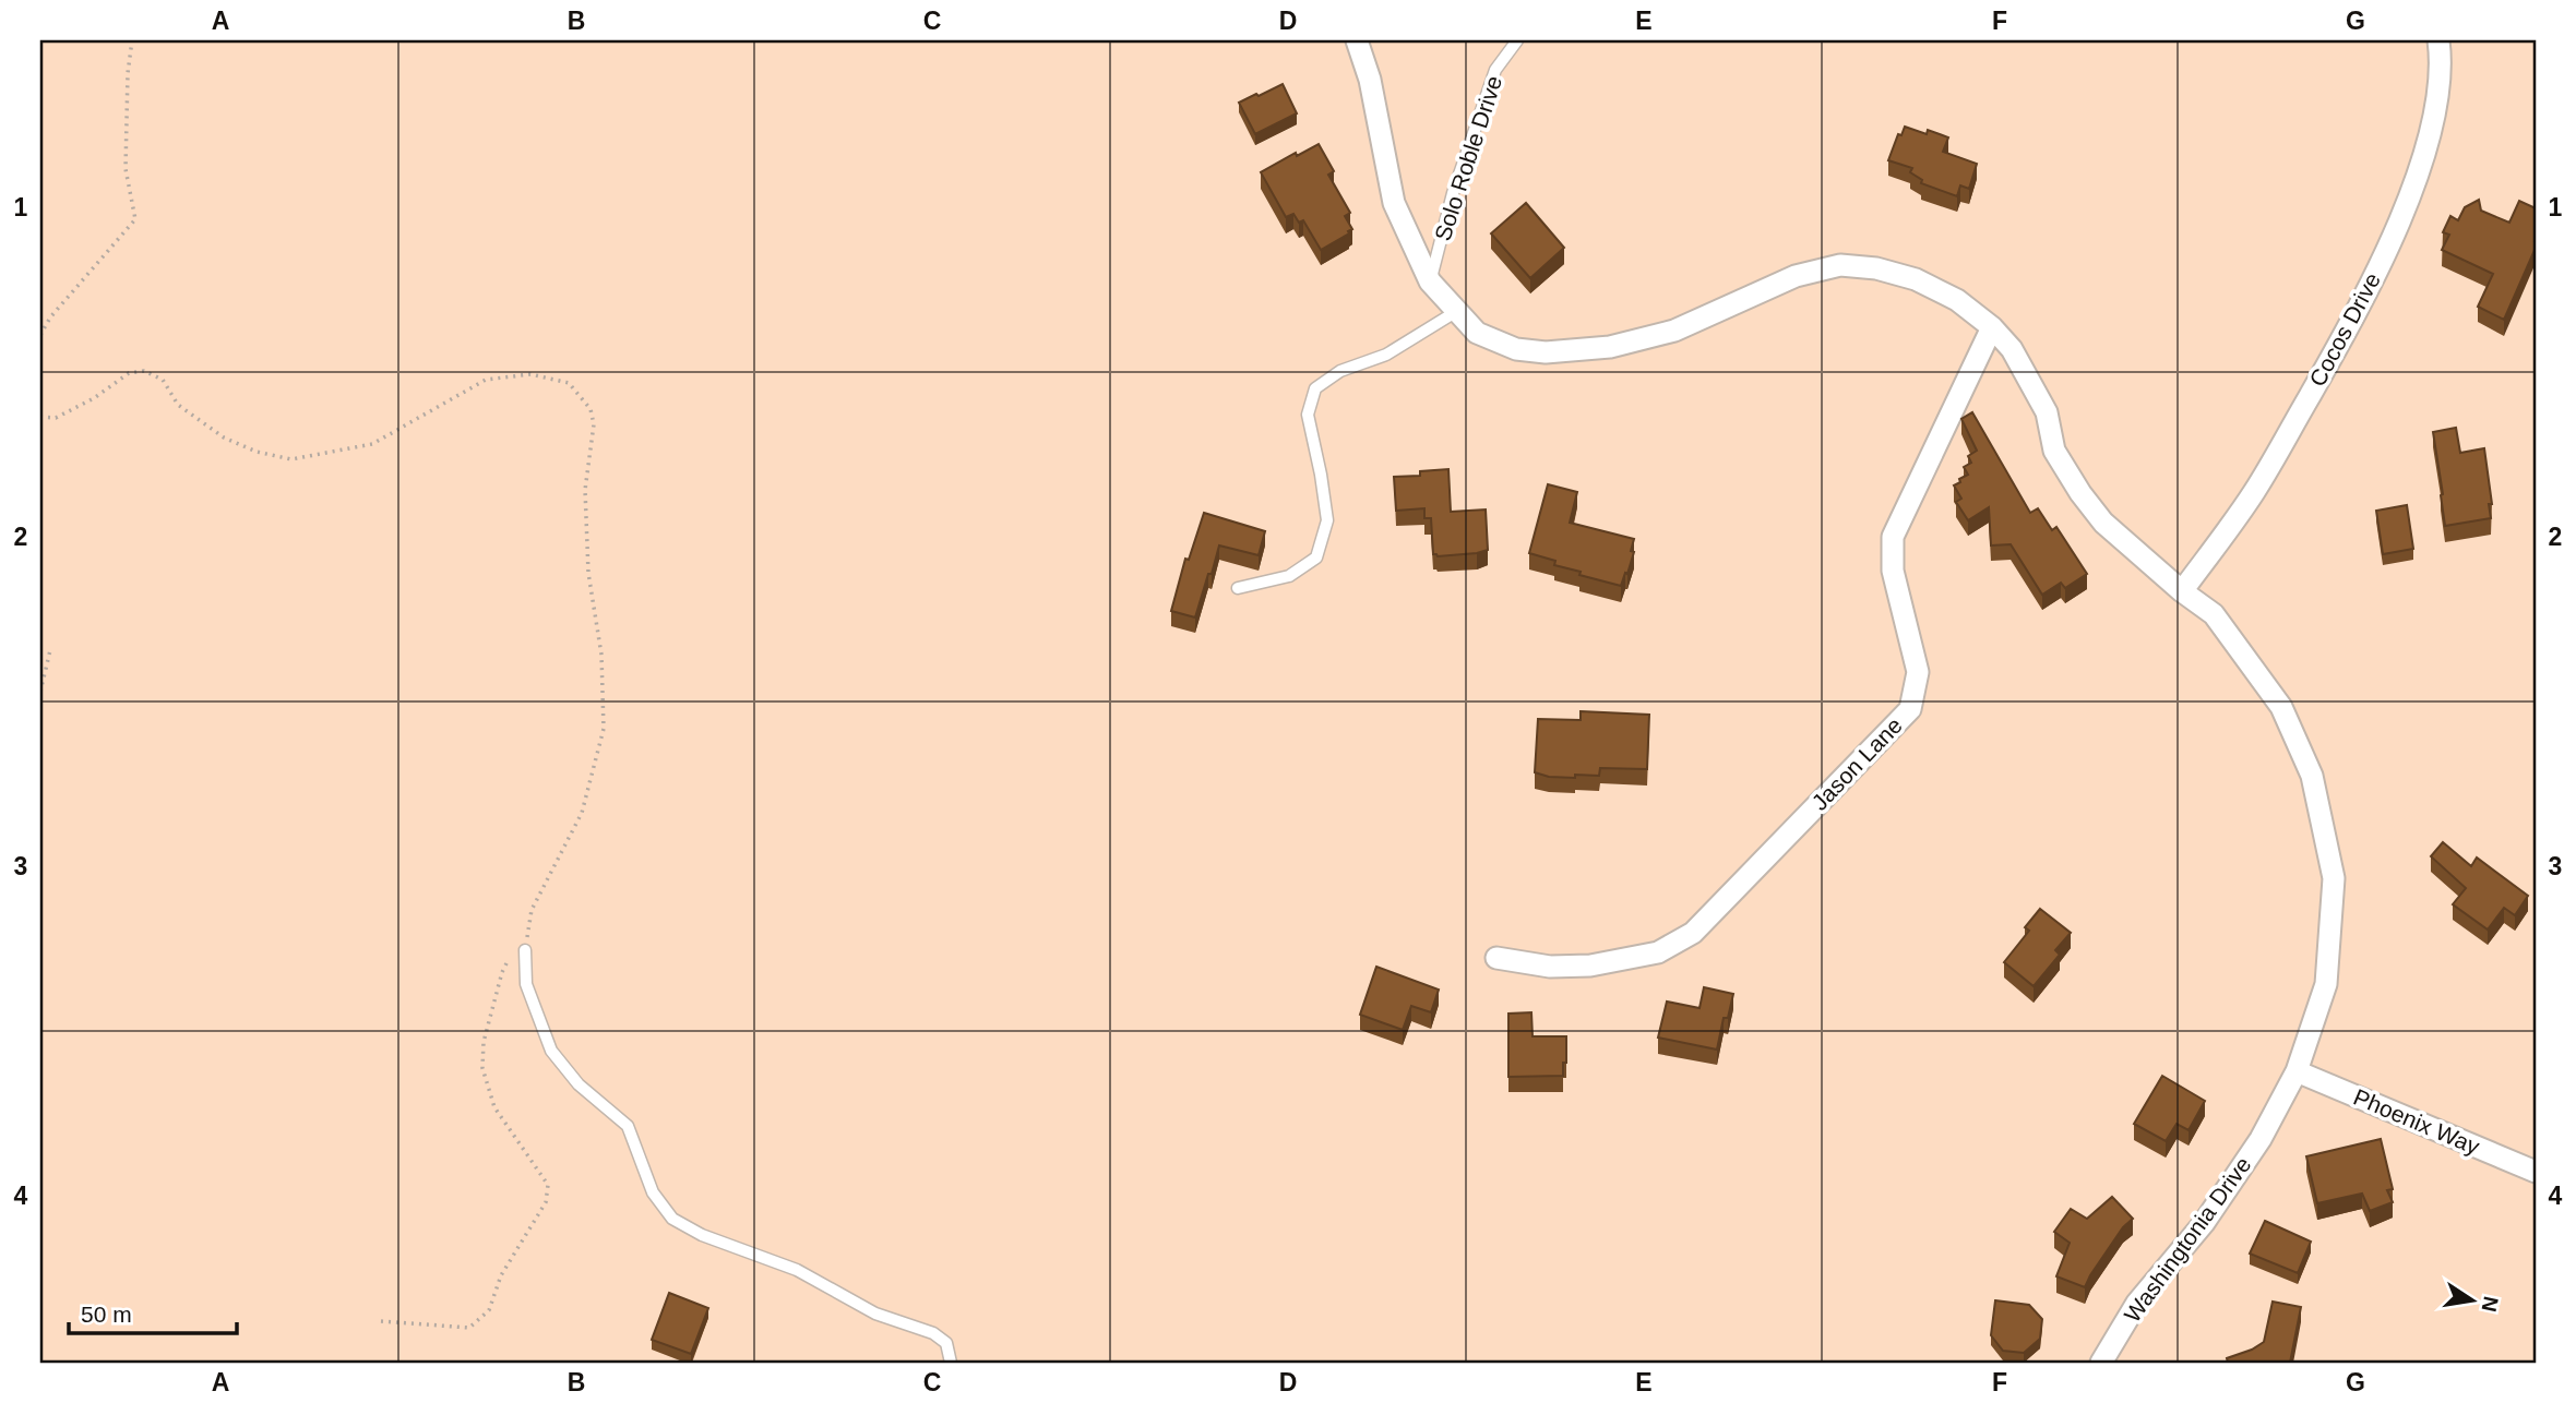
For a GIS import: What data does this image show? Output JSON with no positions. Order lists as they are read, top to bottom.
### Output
{
  "streets": {
    "street": [
      "Cocos Drive",
      "Jason Lane",
      "Phoenix Way",
      "Washingtonia Drive"
    ],
    "lane": ["Solo Roble Drive"]
  },
  "crossings": [
    ["Solo Roble Drive", "Washingtonia Drive"],
    ["Cocos Drive", "Washingtonia Drive"],
    ["Jason Lane", "Washingtonia Drive"],
    ["Phoenix Way", "Washingtonia Drive"]
  ],
  "scale_bar": "50 m",
  "north": "right",
  "grid": {
    "columns": [
      "A",
      "B",
      "C",
      "D",
      "E",
      "F",
      "G"
    ],
    "rows": [
      "1",
      "2",
      "3",
      "4"
    ]
  }
}
